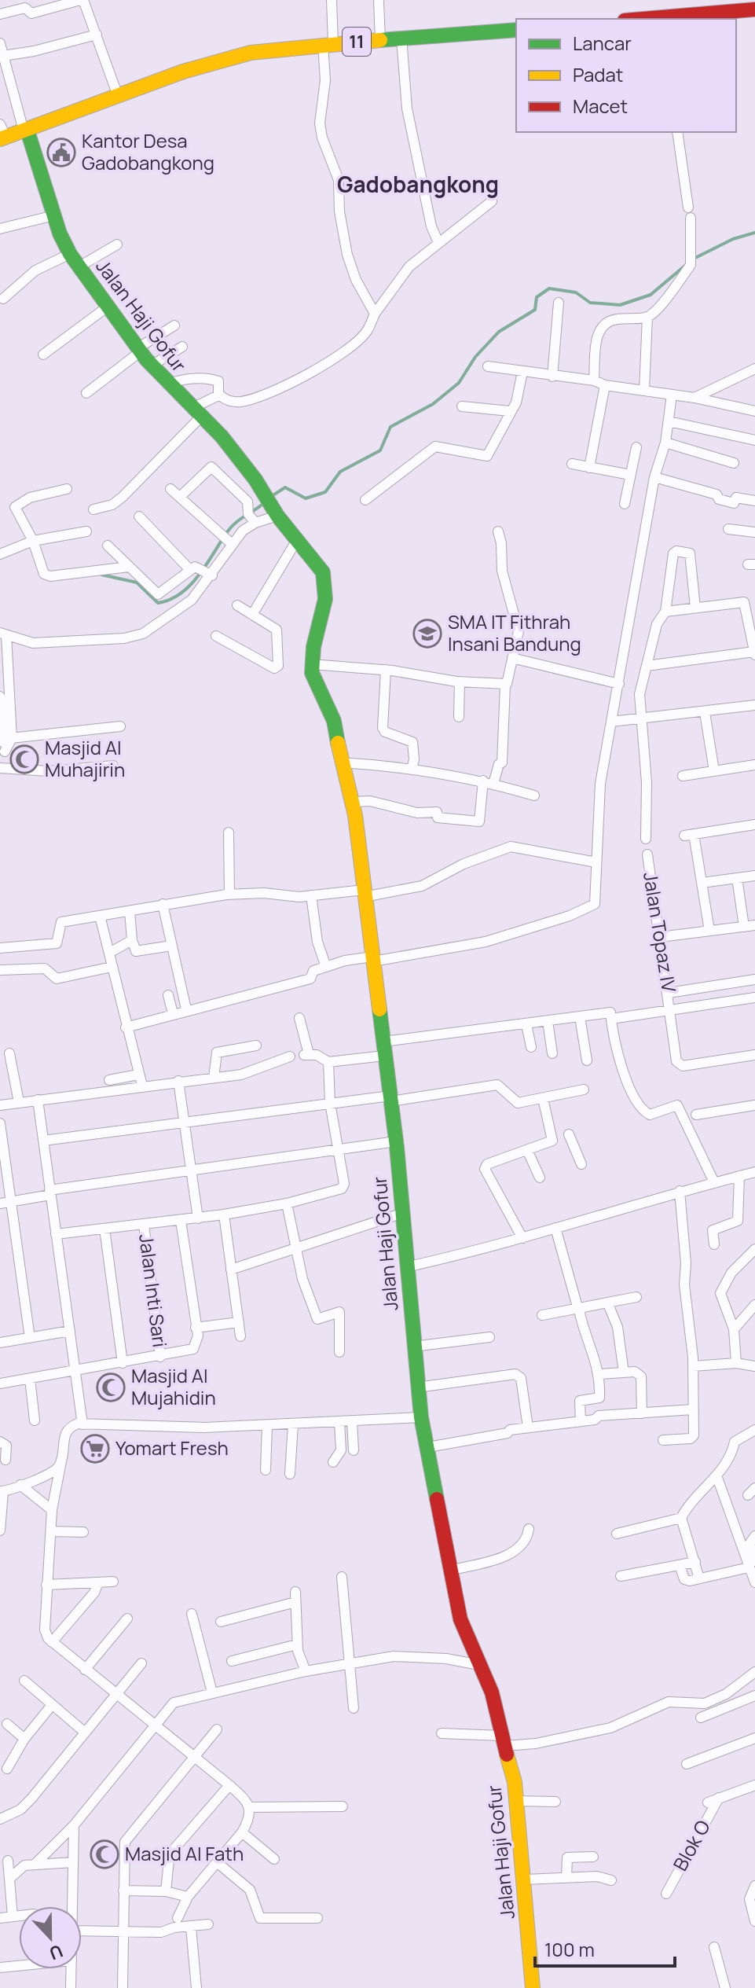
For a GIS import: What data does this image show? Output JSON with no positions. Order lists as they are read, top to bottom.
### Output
{
  "streets": {
    "main road": ["11", "Jalan Haji Gofur"],
    "street": ["Jalan Topaz IV", "Jalan Inti Sari", "Blok O"]
  },
  "crossings": [
    ["11", "Jalan Haji Gofur"]
  ],
  "districts": ["Gadobangkong"],
  "places": {
    "public building": ["Kantor Desa Gadobangkong"],
    "school or university": ["SMA IT Fithrah Insani Bandung"],
    "mosque": ["Masjid Al Muhajirin", "Masjid Al Mujahidin", "Masjid Al Fath"],
    "supermarket": ["Yomart Fresh"]
  },
  "legend": ["Lancar", "Padat", "Macet"],
  "scale_bar": "100 m",
  "north": "bottom"
}
